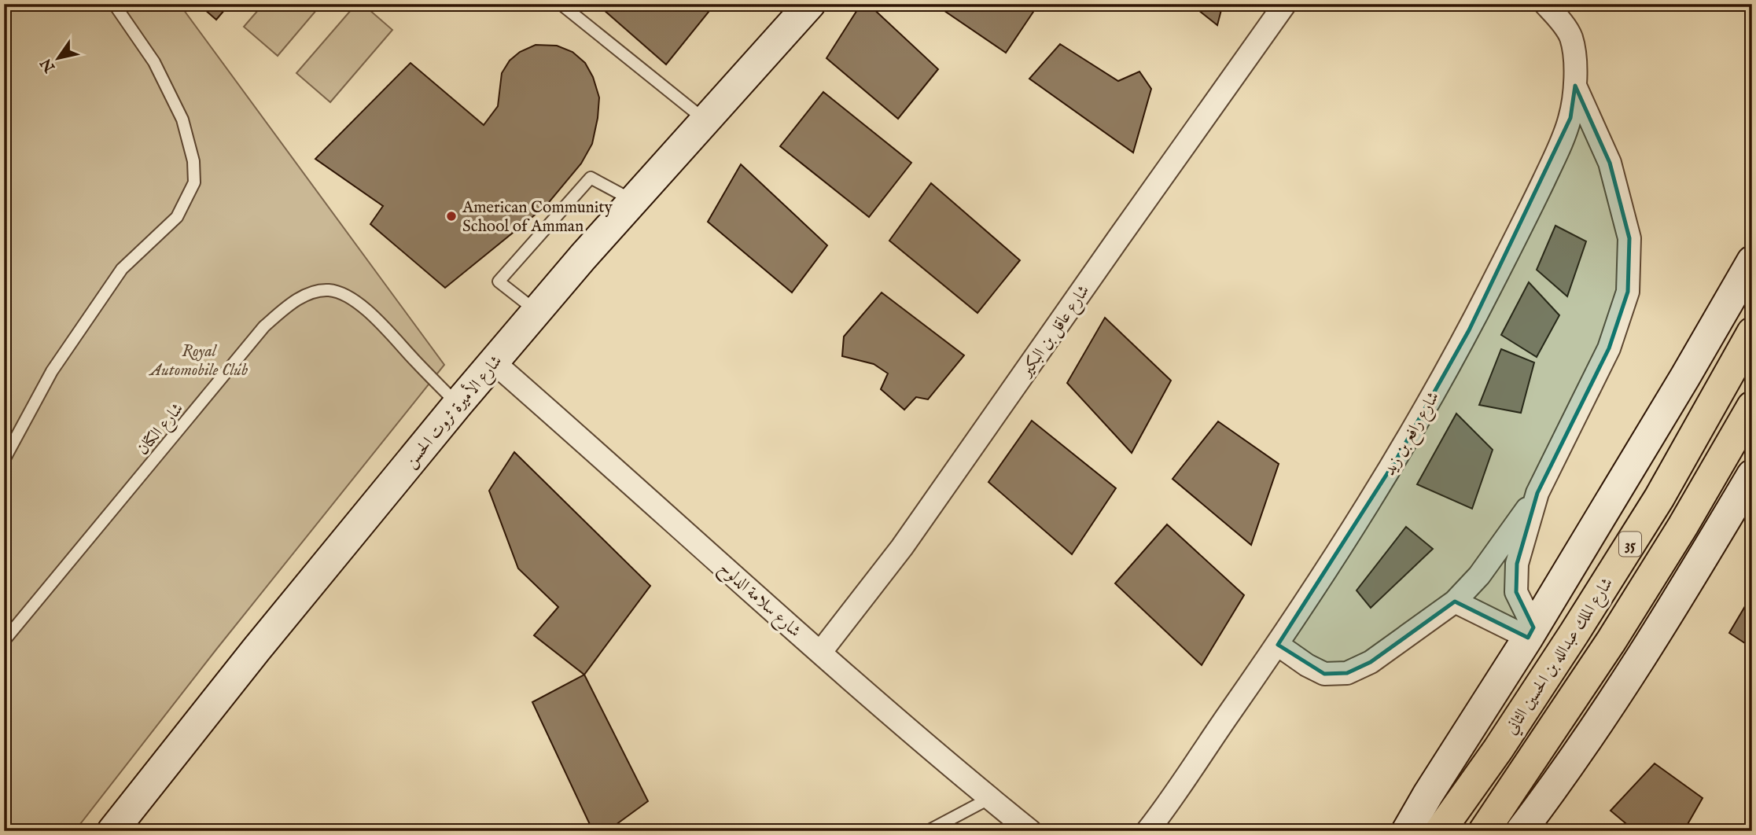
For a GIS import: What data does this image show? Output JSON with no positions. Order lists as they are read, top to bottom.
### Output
{
  "streets": {
    "highway": ["35", "شارع الملك عبدالله بن الحسين الثاني"],
    "street": [
      "شارع عاقل بن البكير",
      "شارع الأميرة ثروت الحسن",
      "شارع رافع بن زيد",
      "شارع سلامة الدلوح"
    ],
    "lane": ["شارع الكتان"]
  },
  "crossings": [
    ["شارع عاقل بن البكير", "شارع سلامة الدلوح"],
    ["شارع الأميرة ثروت الحسن", "شارع الكتان"],
    ["شارع الأميرة ثروت الحسن", "شارع سلامة الدلوح"]
  ],
  "parks": ["Royal Automobile Club"],
  "places": ["American Community School of Amman"],
  "north": "bottom left"
}
